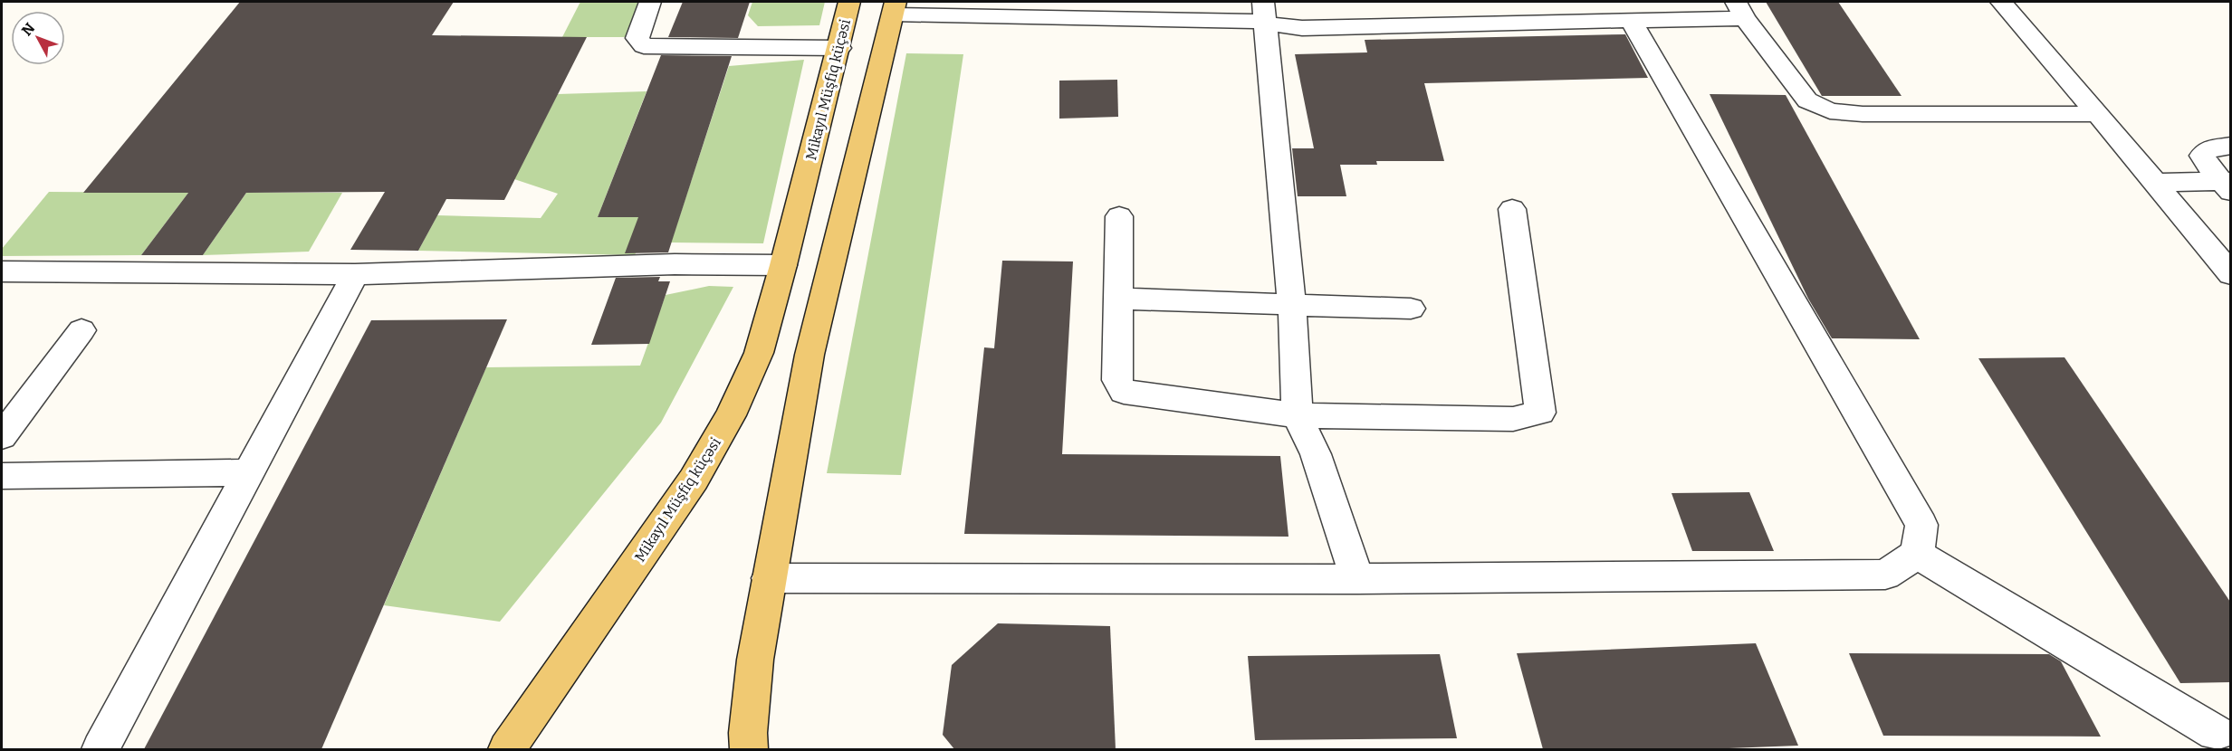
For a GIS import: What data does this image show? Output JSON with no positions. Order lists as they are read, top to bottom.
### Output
{
  "streets": {
    "main road": ["Mikayıl Müşfiq küçəsi"]
  },
  "north": "top left"
}
